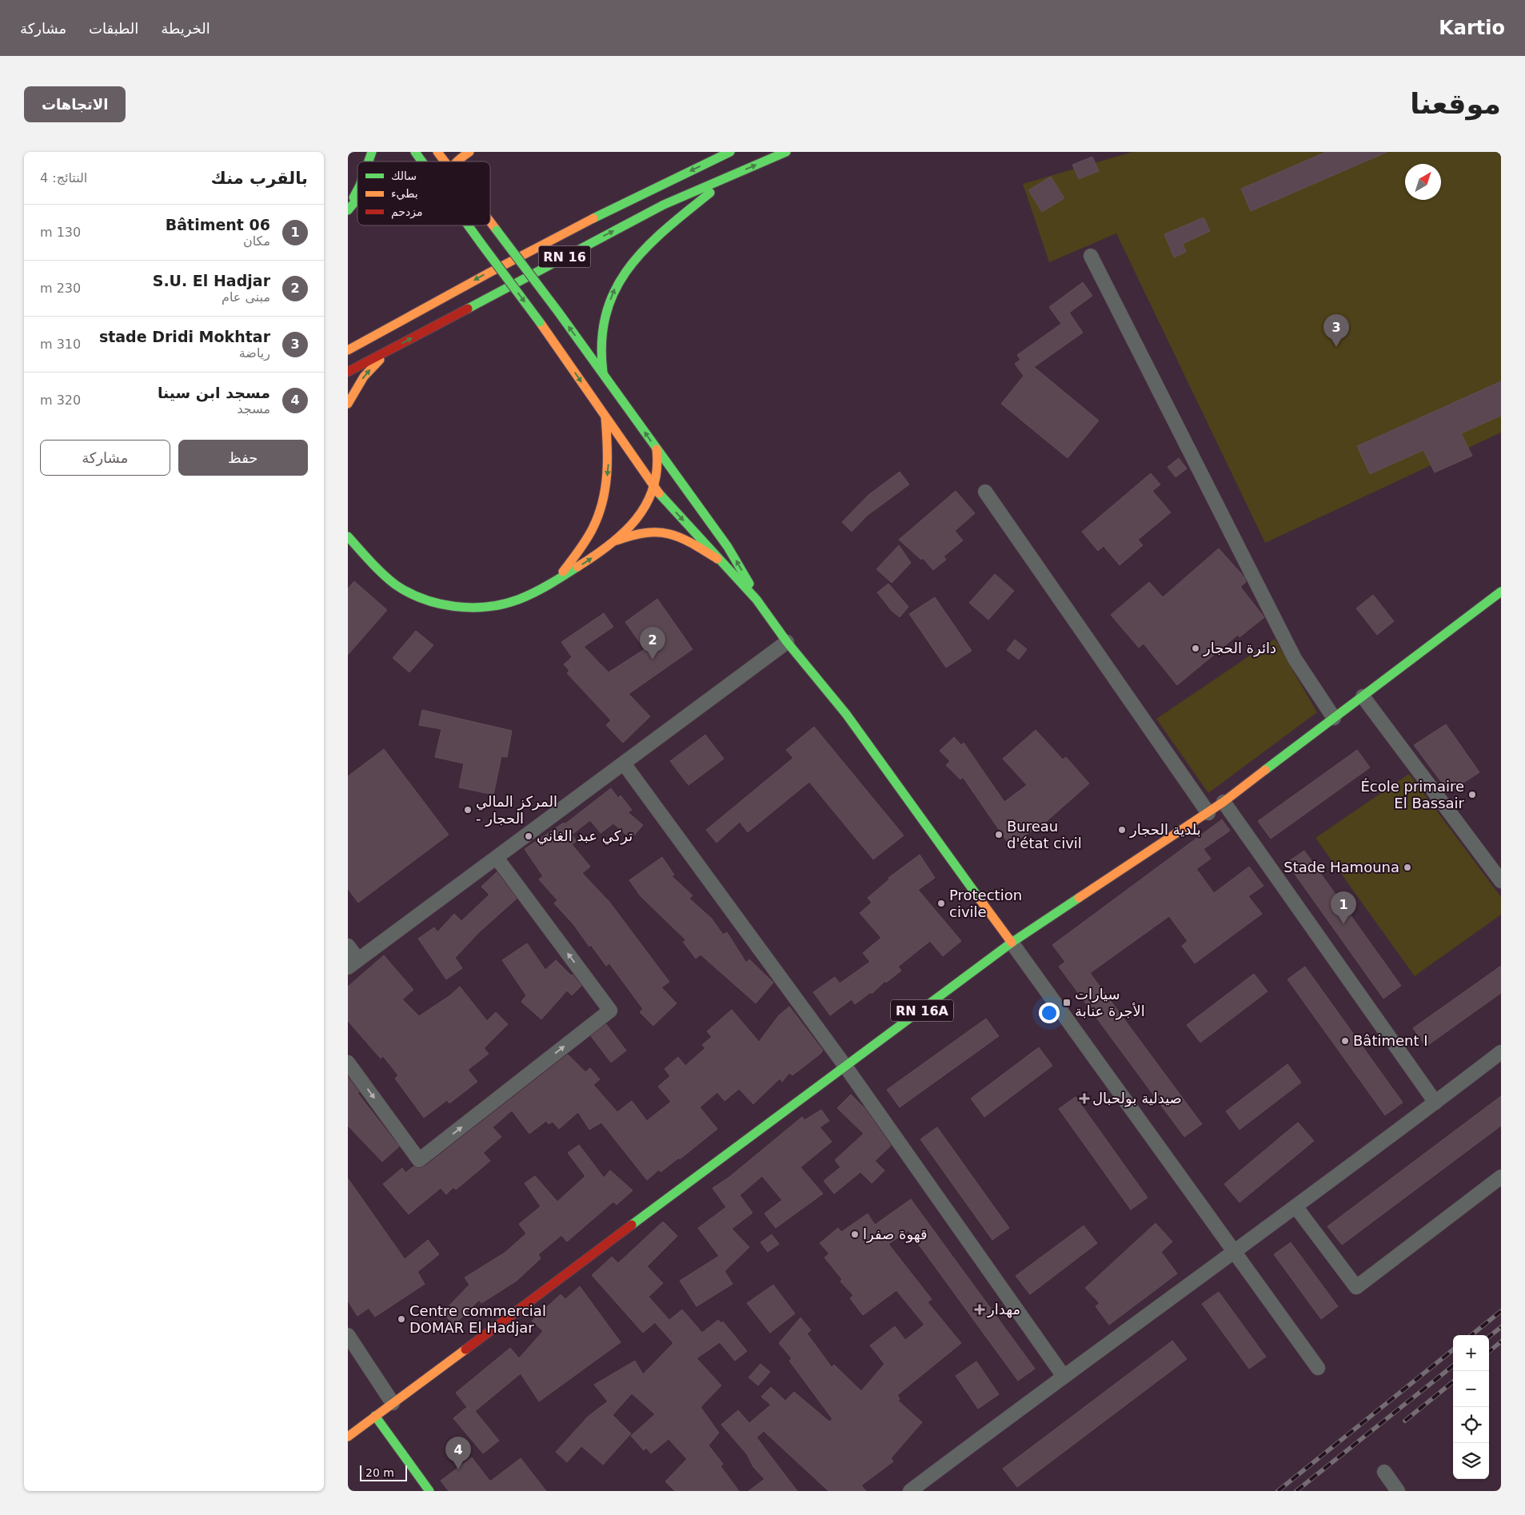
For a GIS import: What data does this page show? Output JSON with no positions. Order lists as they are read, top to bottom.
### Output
{
  "streets": {
    "main road": ["RN 16", "RN 16A"]
  },
  "places": {
    "other": [
      "دائرة الحجار",
      "École primaire El Bassair",
      "المركز المالي - الحجار",
      "بلدية الحجار",
      "Bureau d'état civil",
      "تركي عبد الغاني",
      "Stade Hamouna",
      "Protection civile",
      "Bâtiment I",
      "قهوة صفرا",
      "Centre commercial DOMAR El Hadjar"
    ],
    "transit": ["سيارات الأجرة عنابة"],
    "health": ["صيدلية بولحبال", "مهدار"]
  },
  "legend": ["سالك", "بطيء", "مزدحم"],
  "scale_bar": "20 m",
  "north": "top right",
  "page": {
    "header": "Kartio",
    "nav": ["الخريطة", "الطبقات", "مشاركة"],
    "buttons": [
      "الاتجاهات",
      ["حفظ", "مشاركة"]
    ],
    "title": "موقعنا",
    "heading": ["بالقرب منك", "النتائج: 4"],
    "list": [
      {
        "mark": "1",
        "name": "Bâtiment 06",
        "note": "مكان",
        "value": "130 m"
      },
      {
        "mark": "2",
        "name": "S.U. El Hadjar",
        "note": "مبنى عام",
        "value": "230 m"
      },
      {
        "mark": "3",
        "name": "stade Dridi Mokhtar",
        "note": "رياضة",
        "value": "310 m"
      },
      {
        "mark": "4",
        "name": "مسجد ابن سينا",
        "note": "مسجد",
        "value": "320 m"
      }
    ],
    "pins": [
      "3",
      "2",
      "1",
      "4"
    ],
    "map_buttons": ["+", "−"],
    "scale": "20 m"
  }
}
